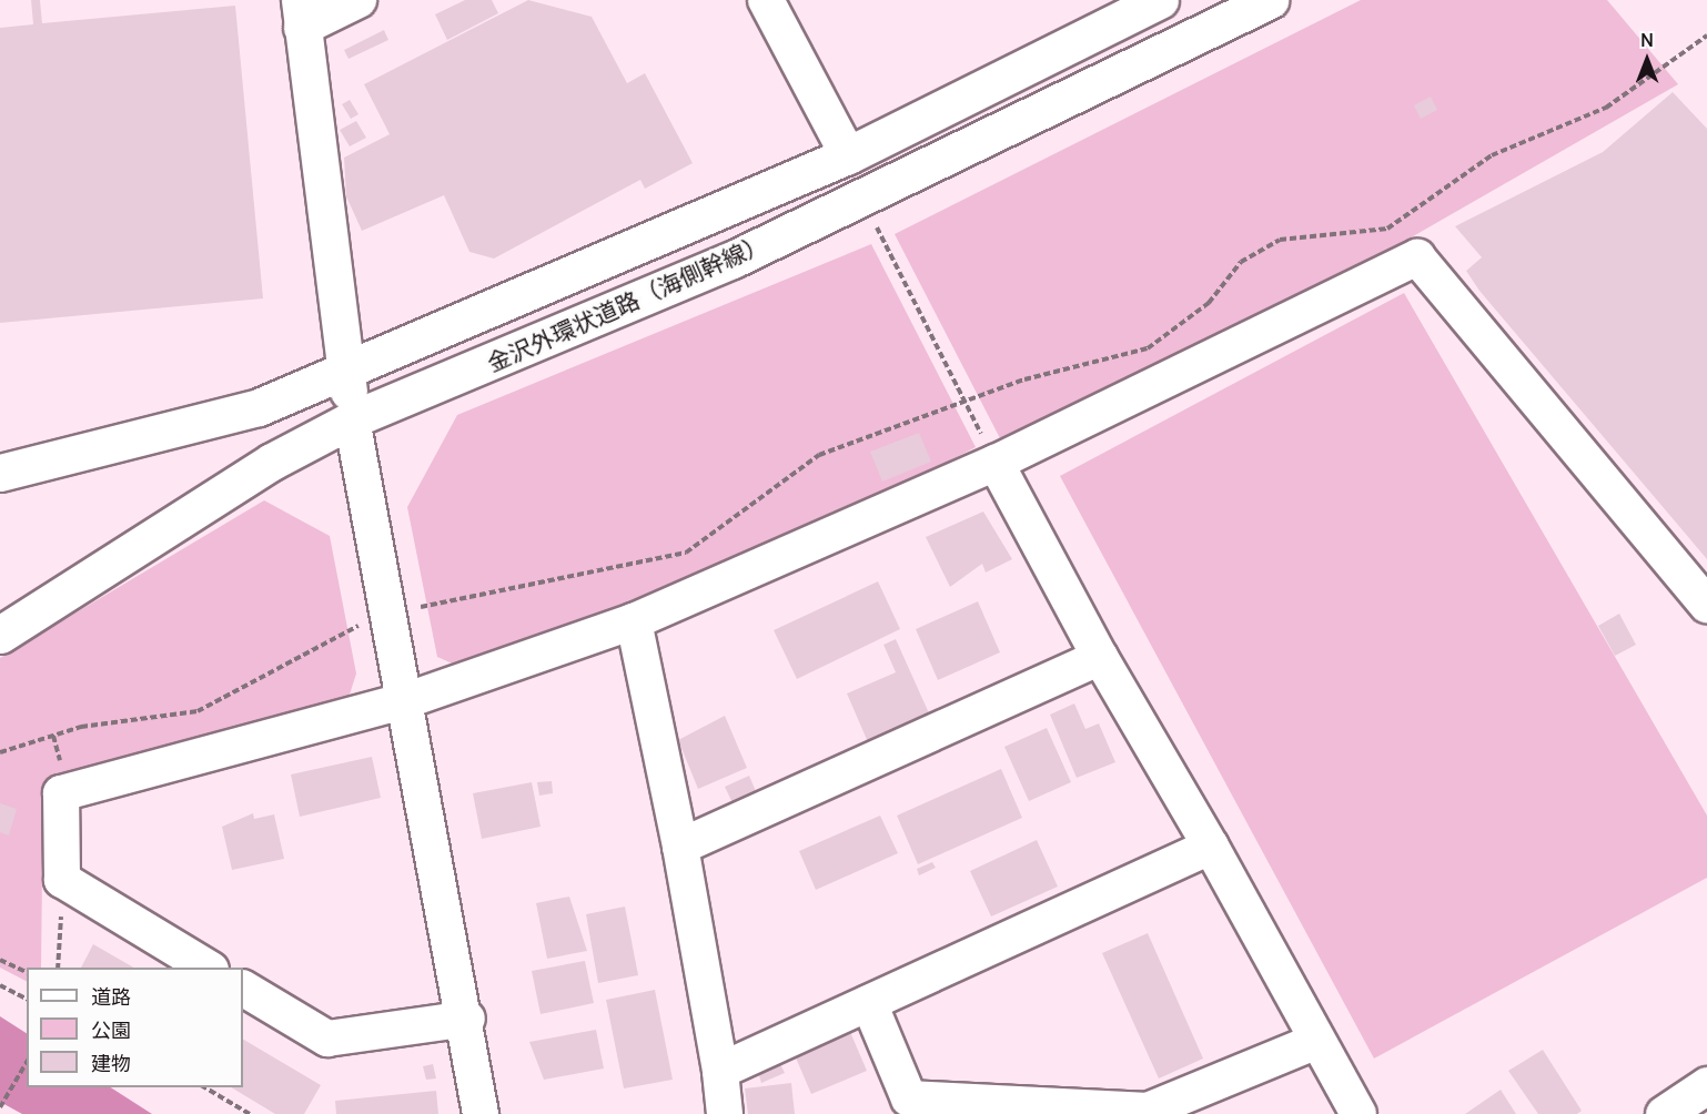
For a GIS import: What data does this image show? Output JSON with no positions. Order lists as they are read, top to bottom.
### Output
{
  "streets": {
    "street": ["金沢外環状道路（海側幹線）"]
  },
  "legend": ["道路", "公園", "建物"],
  "north": "top"
}
